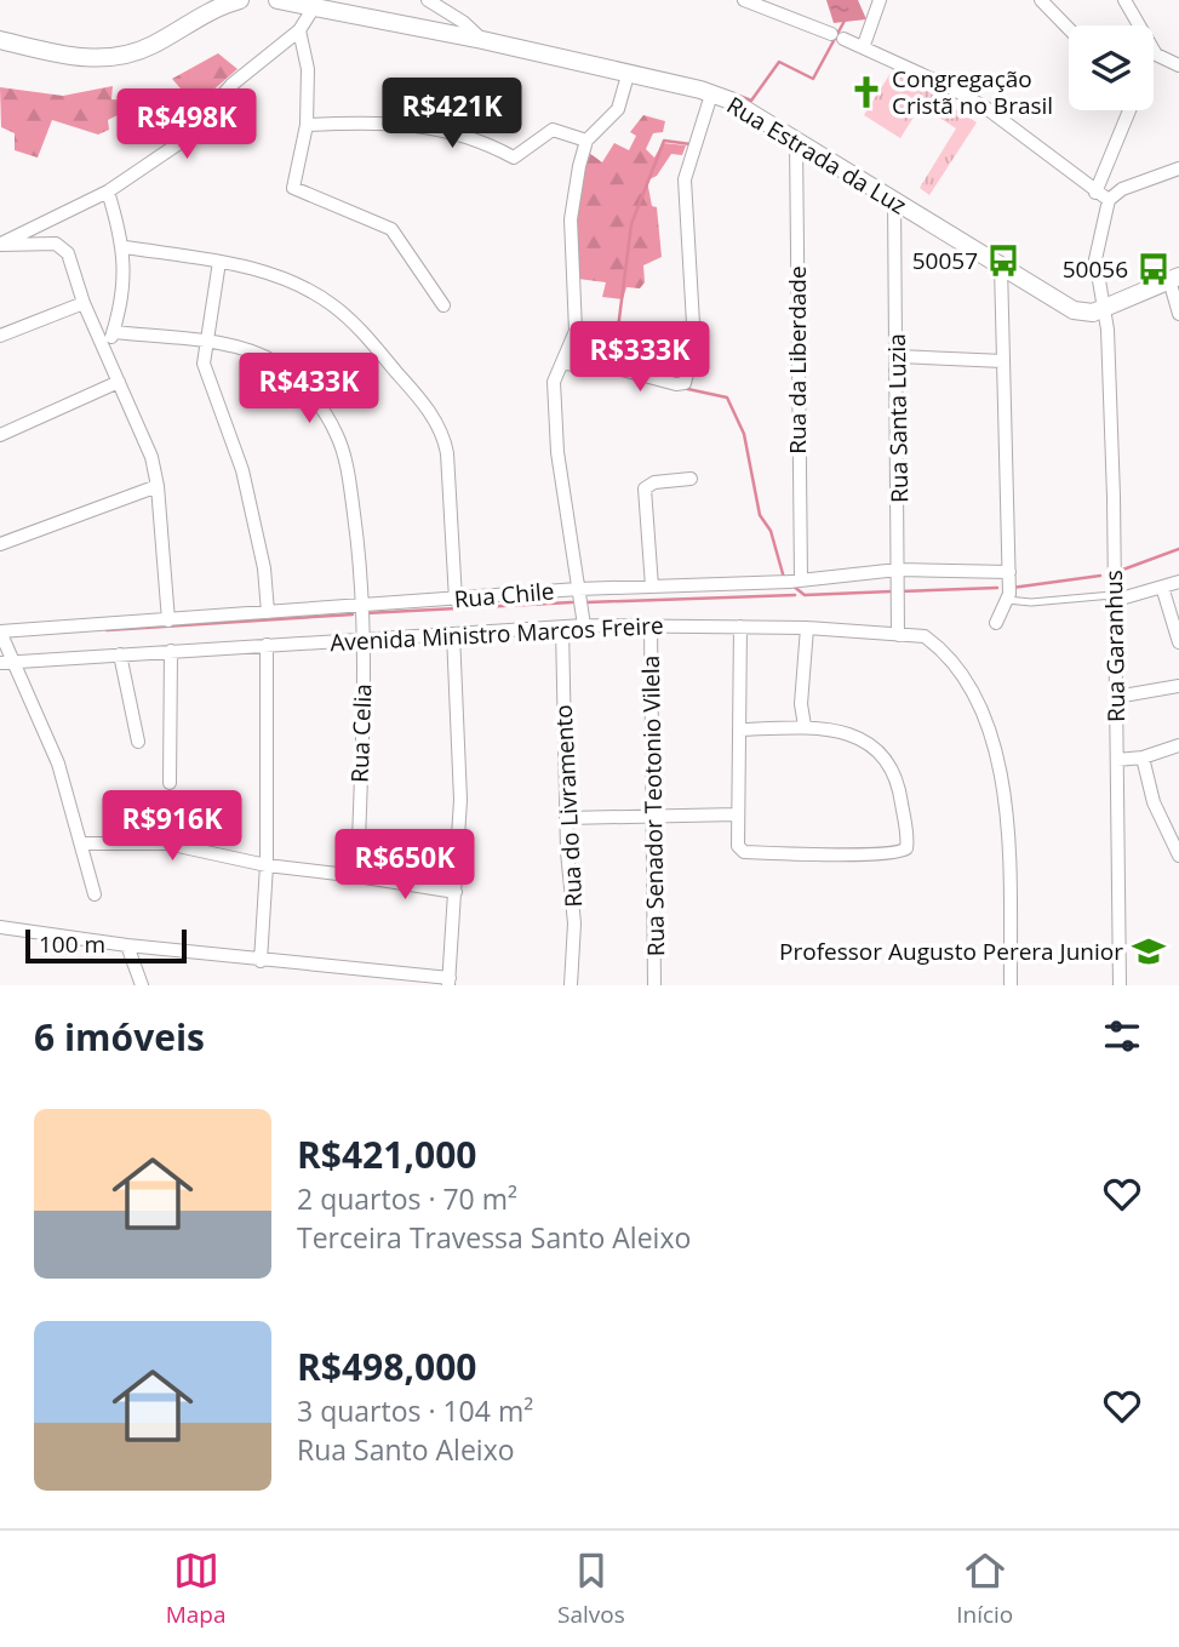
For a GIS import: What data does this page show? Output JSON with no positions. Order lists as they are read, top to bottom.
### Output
{
  "streets": {
    "main road": ["Rua Estrada da Luz"],
    "street": [
      "Rua da Liberdade",
      "Rua Santa Luzia",
      "Rua Chile",
      "Avenida Ministro Marcos Freire",
      "Rua Garanhus",
      "Rua Celia",
      "Rua do Livramento",
      "Rua Senador Teotonio Vilela"
    ]
  },
  "crossings": [
    ["Rua Estrada da Luz", "Rua da Liberdade"],
    ["Rua Estrada da Luz", "Rua Santa Luzia"],
    ["Rua Estrada da Luz", "Rua Garanhus"],
    ["Rua da Liberdade", "Rua Chile"],
    ["Rua Santa Luzia", "Rua Chile"],
    ["Rua Santa Luzia", "Avenida Ministro Marcos Freire"],
    ["Rua Chile", "Rua Celia"],
    ["Avenida Ministro Marcos Freire", "Rua Celia"],
    ["Avenida Ministro Marcos Freire", "Rua do Livramento"],
    ["Avenida Ministro Marcos Freire", "Rua Senador Teotonio Vilela"]
  ],
  "places": {
    "church": ["Congregação Cristã no Brasil"],
    "bus stop": ["50057", "50056"],
    "school or university": ["Professor Augusto Perera Junior"]
  },
  "scale_bar": "100 m",
  "page": {
    "price": [
      "R$421K",
      "R$498K",
      "R$333K",
      "R$433K",
      "R$916K",
      "R$650K"
    ],
    "scale": "100 m",
    "heading": "6 imóveis",
    "list": [
      {
        "name": "R$421,000",
        "note": "2 quartos · 70 m² · Terceira Travessa Santo Aleixo"
      },
      {
        "name": "R$498,000",
        "note": "3 quartos · 104 m² · Rua Santo Aleixo"
      }
    ],
    "tabs": ["Mapa", "Salvos", "Início"]
  }
}
